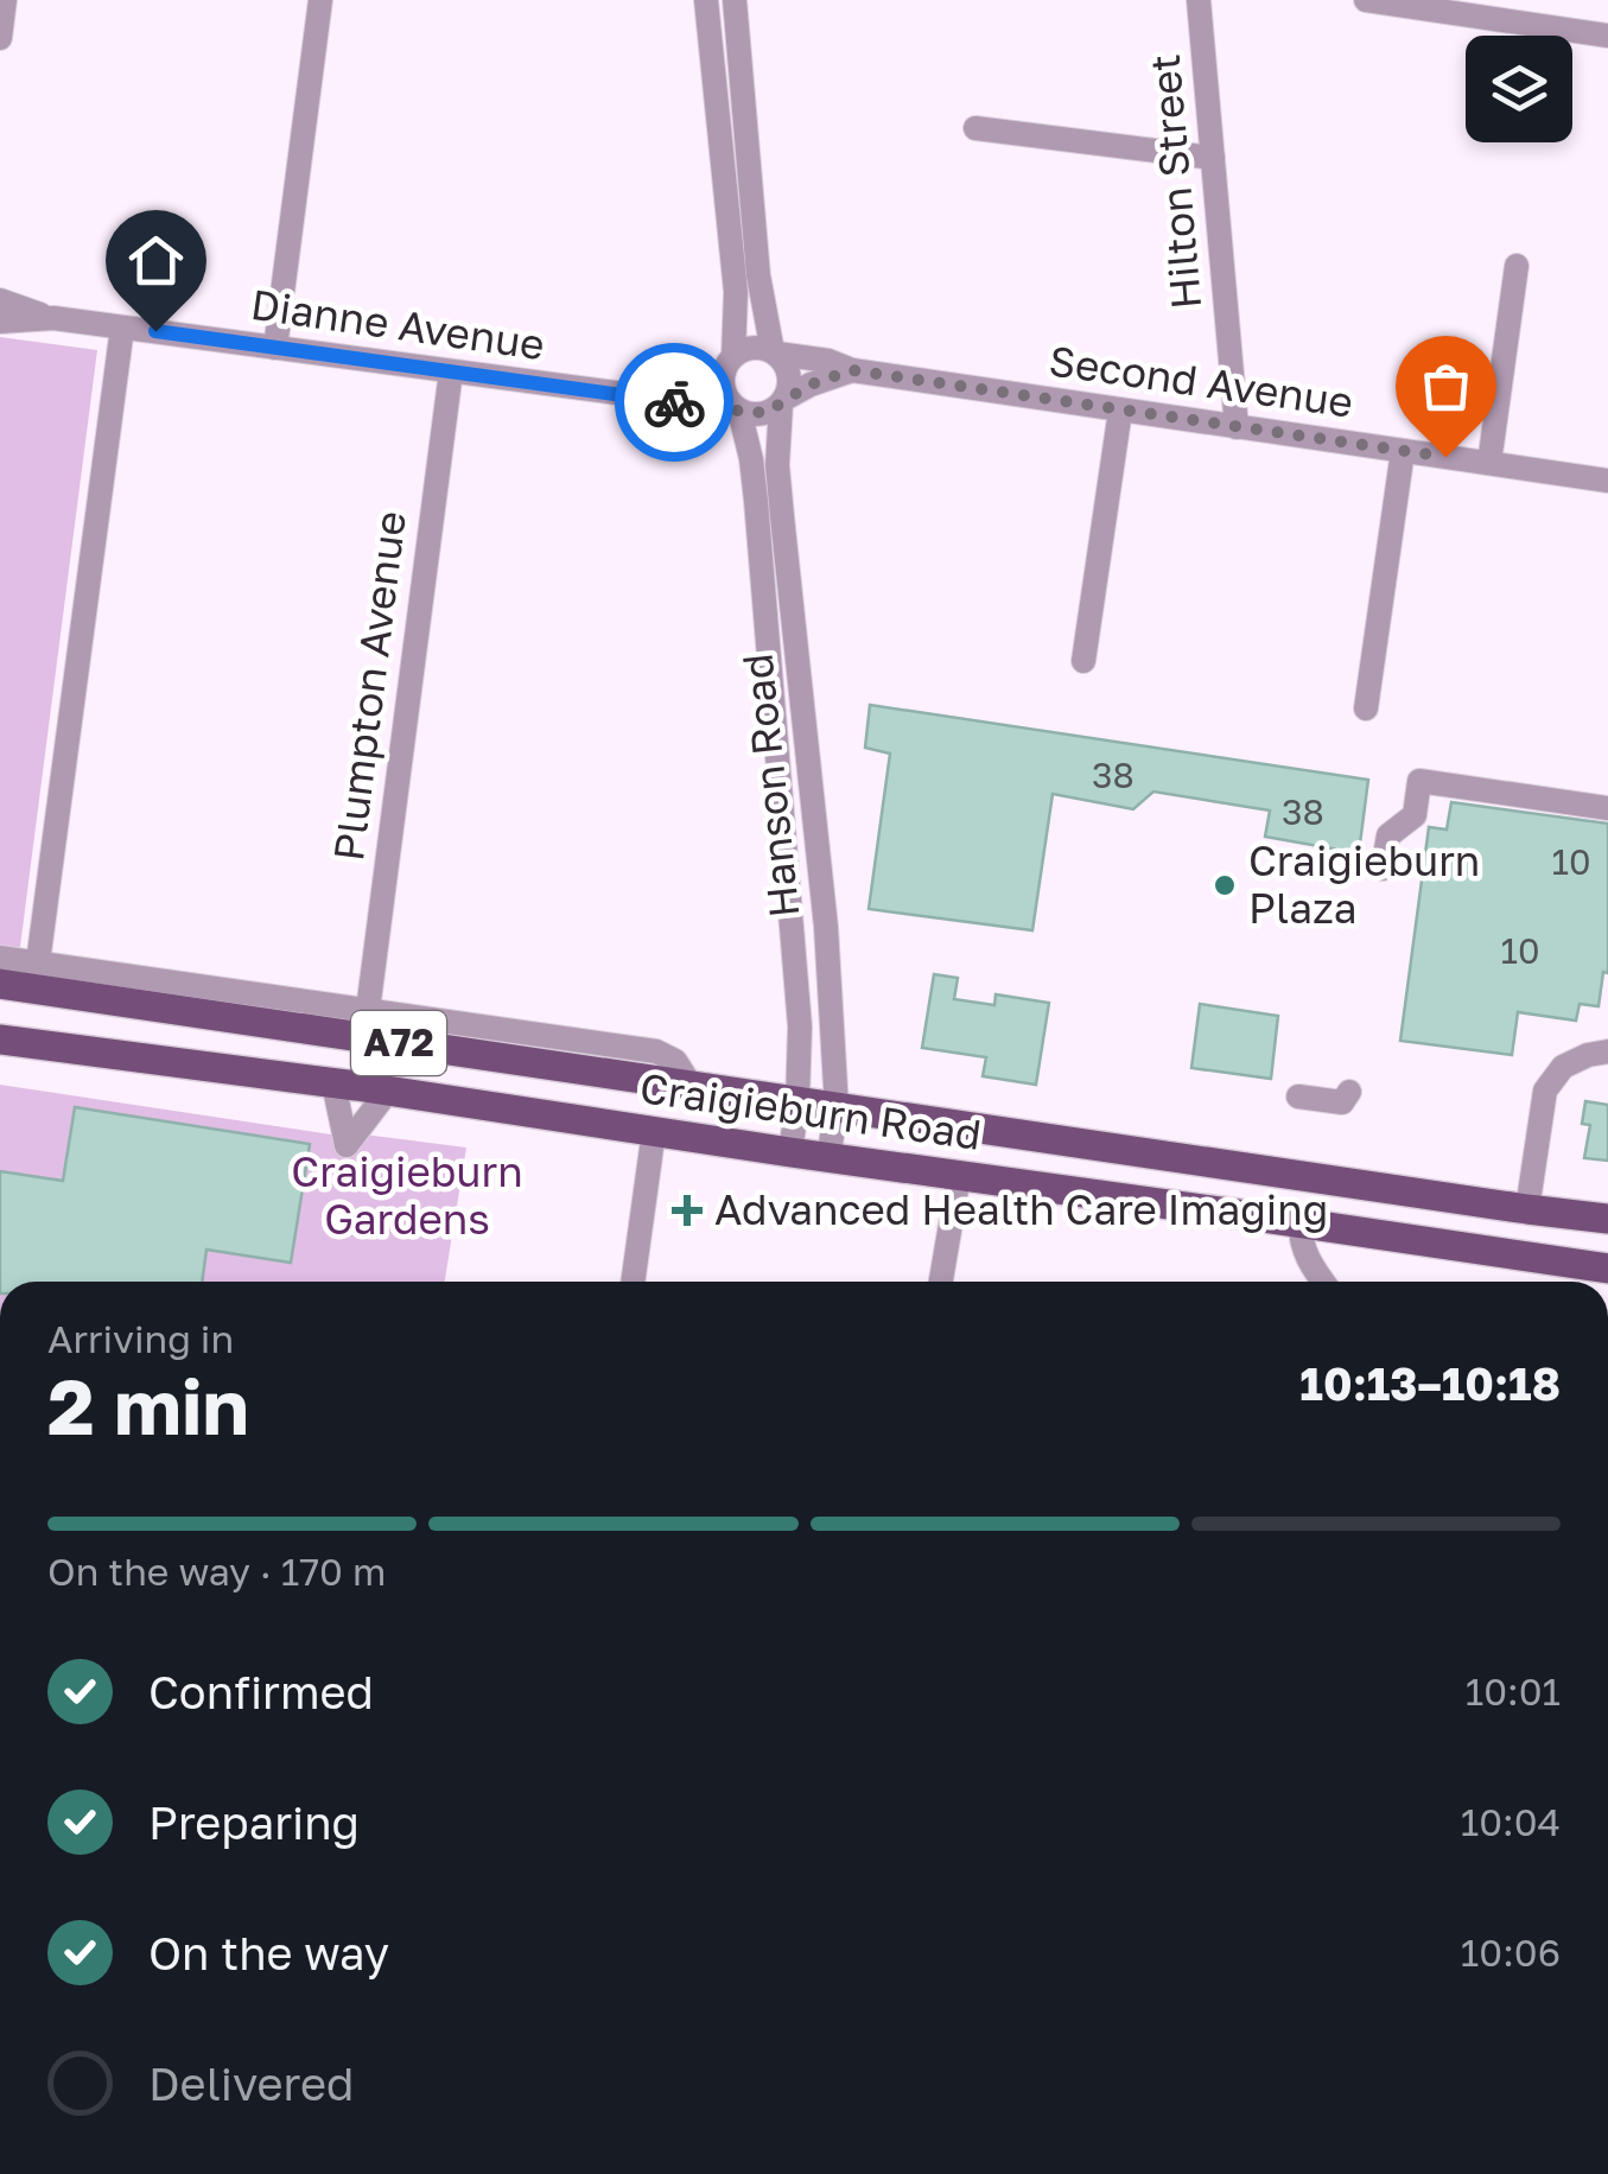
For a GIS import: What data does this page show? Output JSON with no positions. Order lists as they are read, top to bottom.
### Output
{
  "streets": {
    "main road": ["A72", "Craigieburn Road"],
    "street": [
      "Hilton Street",
      "Dianne Avenue",
      "Second Avenue",
      "Plumpton Avenue",
      "Hanson Road"
    ]
  },
  "crossings": [
    ["Hilton Street", "Second Avenue"],
    ["Dianne Avenue", "Second Avenue"],
    ["Dianne Avenue", "Plumpton Avenue"],
    ["Dianne Avenue", "Hanson Road"],
    ["Second Avenue", "Hanson Road"],
    ["Plumpton Avenue", "Craigieburn Road"],
    ["Hanson Road", "Craigieburn Road"]
  ],
  "parks": ["Craigieburn Gardens"],
  "places": {
    "other": ["Craigieburn Plaza"],
    "health": ["Advanced Health Care Imaging"]
  },
  "house_numbers": [
    "38",
    "38",
    "10",
    "10"
  ],
  "page": {
    "heading": ["2 min", "Arriving in", "10:13–10:18"],
    "bar": "On the way · 170 m",
    "list": [
      ["Confirmed", "10:01"],
      ["Preparing", "10:04"],
      ["On the way", "10:06"],
      "Delivered"
    ]
  }
}
